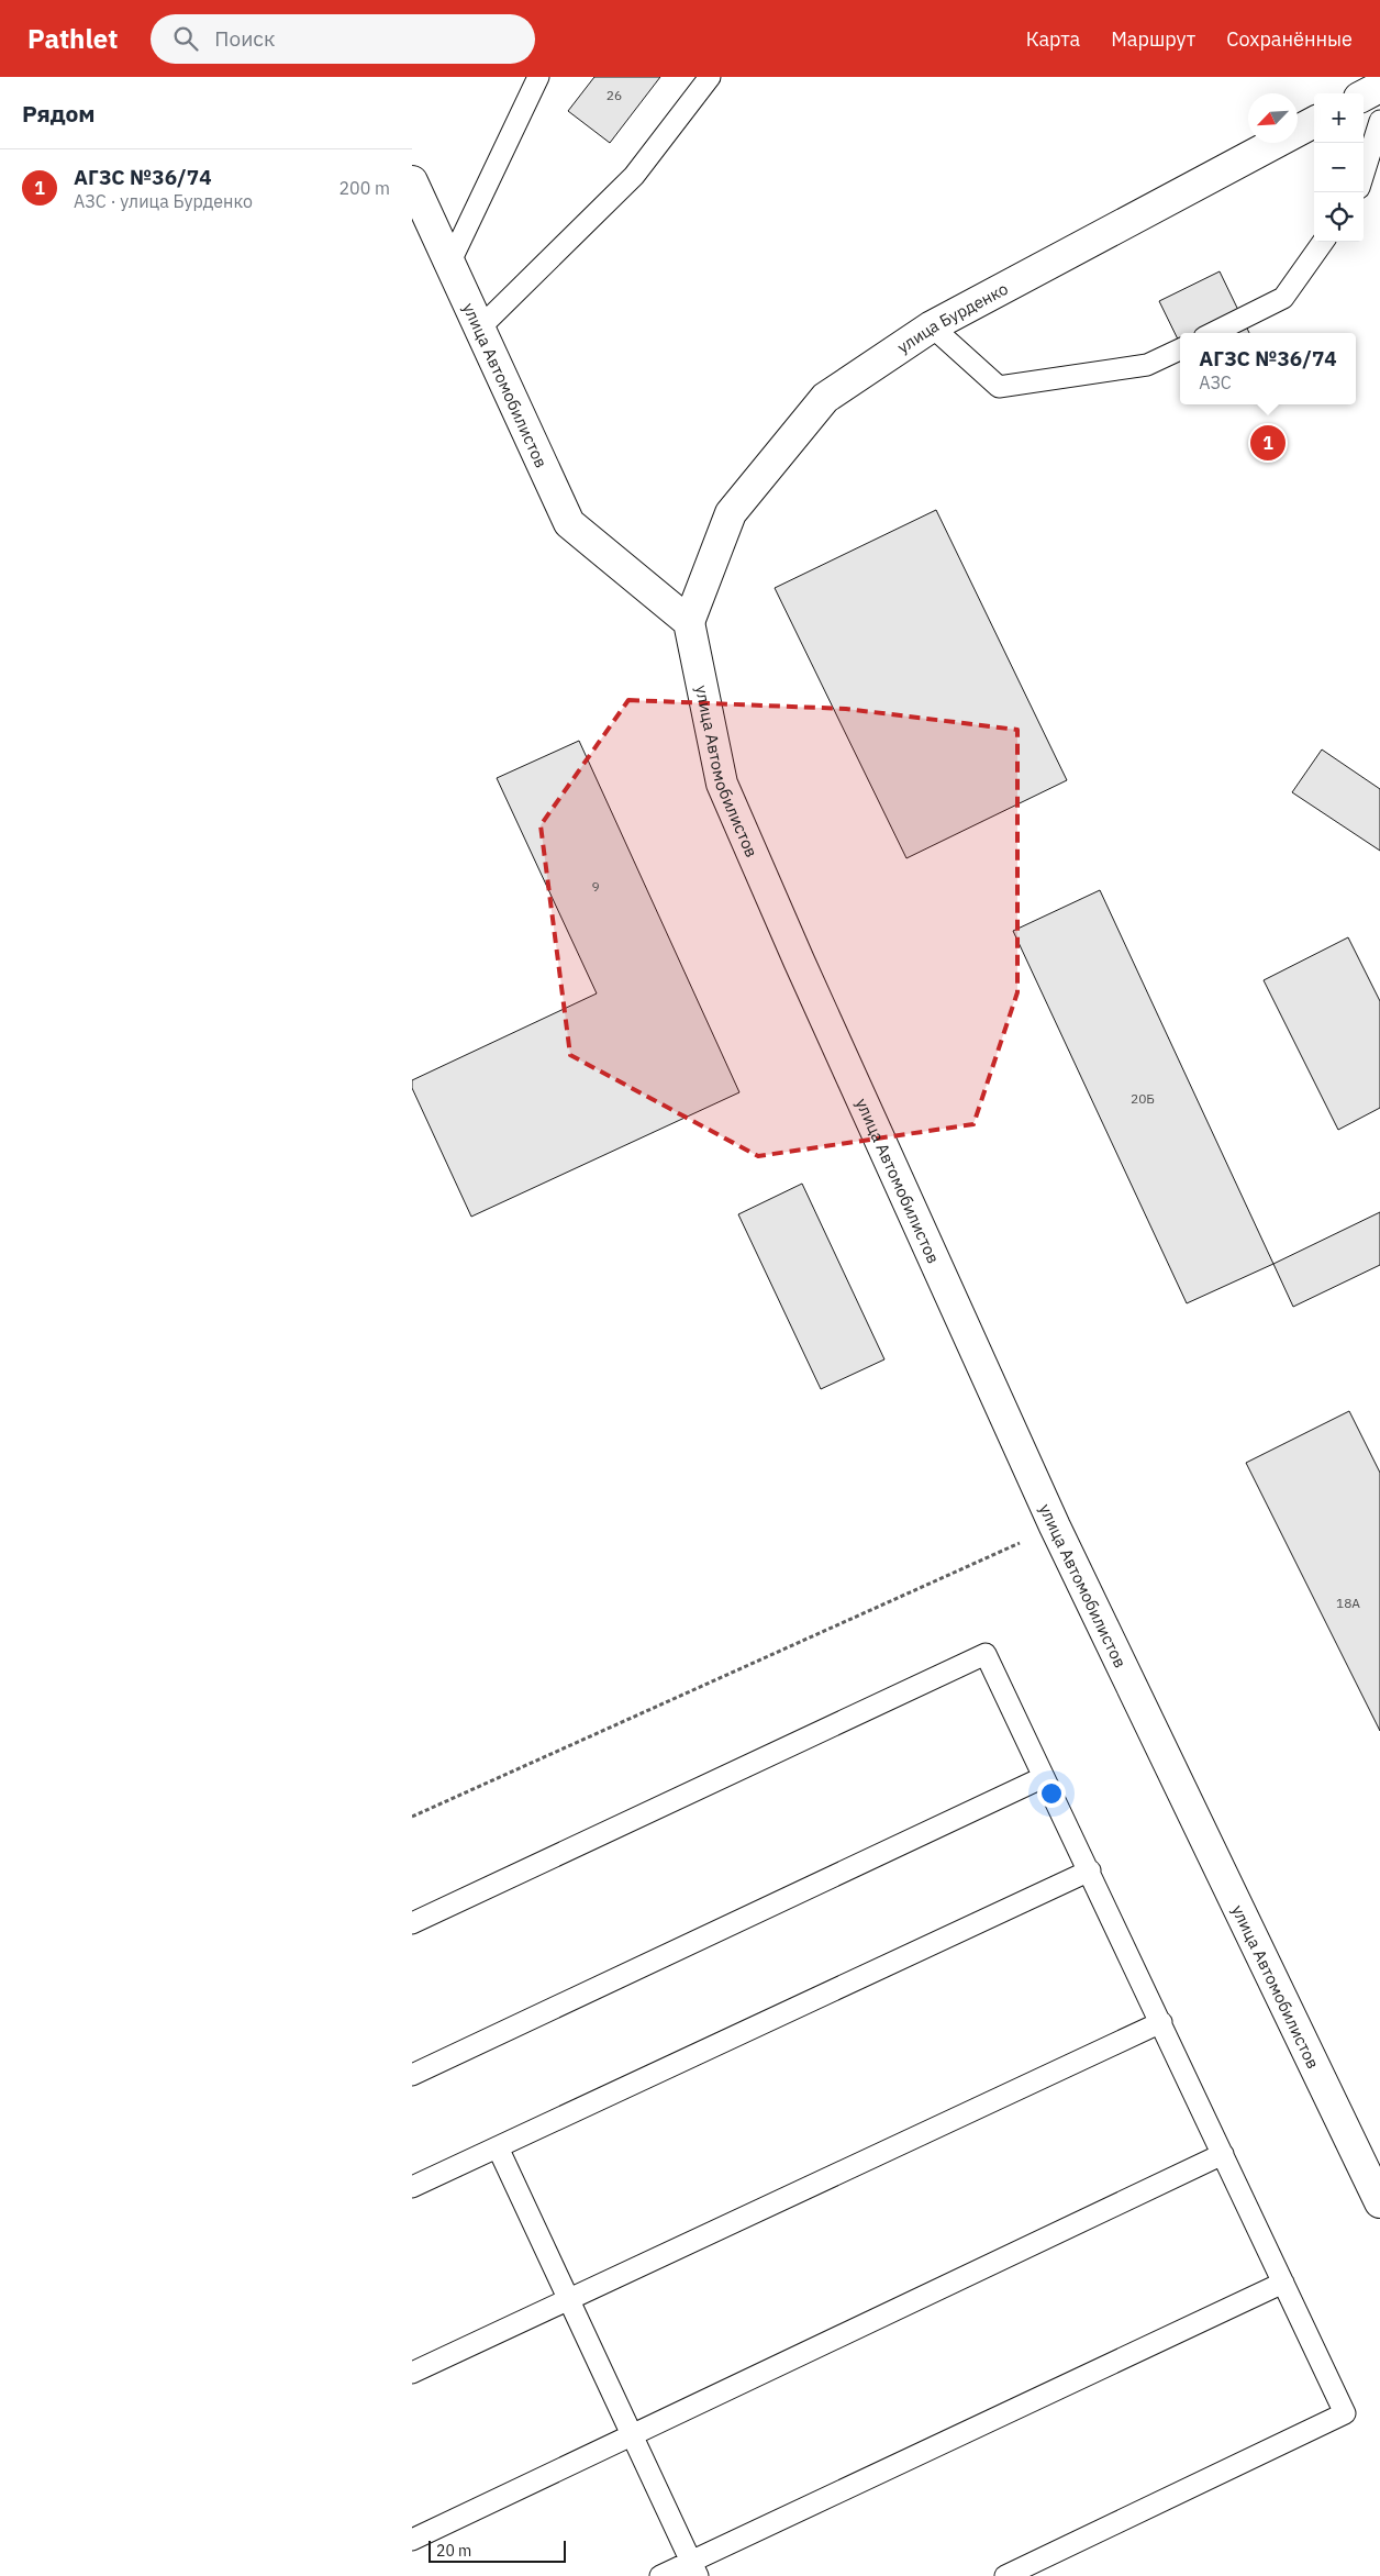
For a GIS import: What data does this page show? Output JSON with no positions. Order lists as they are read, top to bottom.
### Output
{
  "streets": {
    "street": ["улица Бурденко", "улица Автомобилистов"]
  },
  "crossings": [
    ["улица Бурденко", "улица Автомобилистов"]
  ],
  "house_numbers": [
    "26",
    "9",
    "20Б",
    "18А"
  ],
  "scale_bar": "20 m",
  "north": "bottom left",
  "page": {
    "header": "Pathlet",
    "search": "Поиск",
    "nav": ["Карта", "Маршрут", "Сохранённые"],
    "heading": "Рядом",
    "map_buttons": ["+", "−"],
    "list": [
      {
        "mark": "1",
        "name": "АГЗС №36/74",
        "note": "АЗС · улица Бурденко",
        "value": "200 m"
      }
    ],
    "popup": ["АГЗС №36/74", "АЗС"],
    "pins": "1",
    "scale": "20 m"
  }
}
